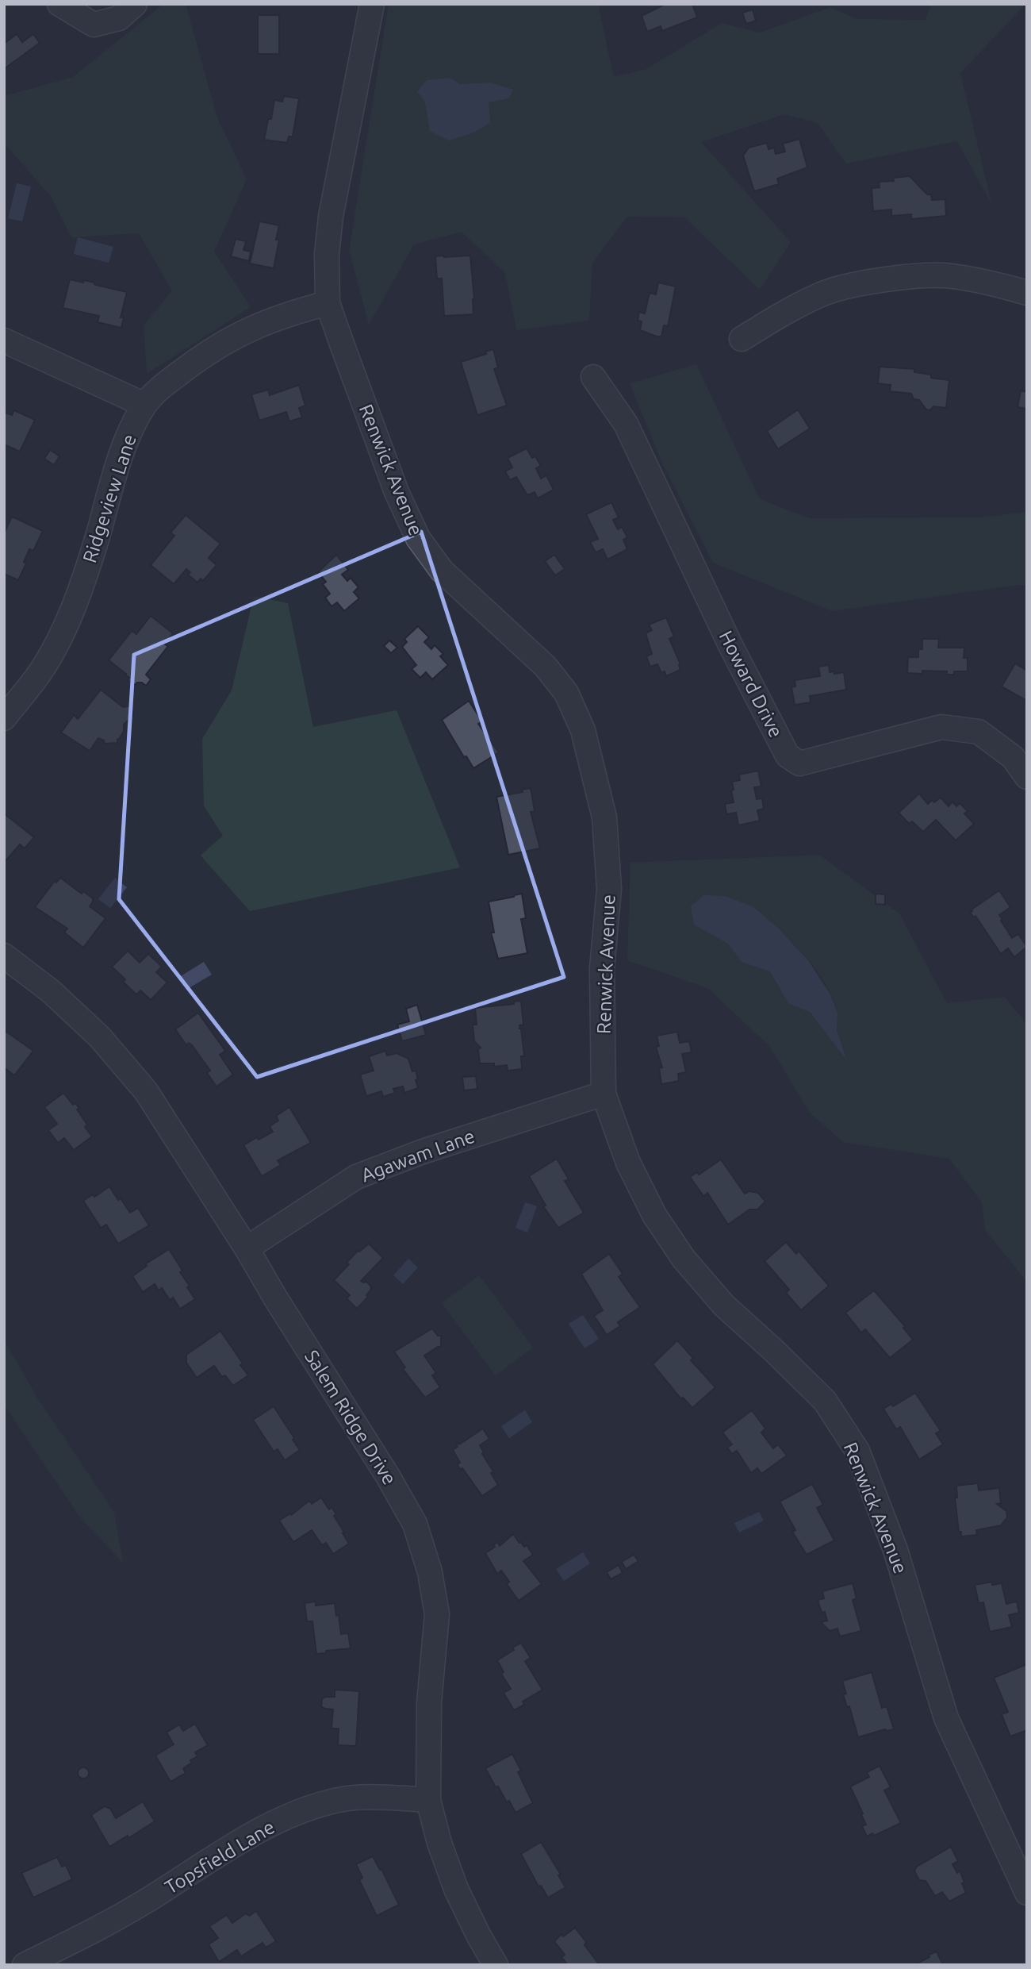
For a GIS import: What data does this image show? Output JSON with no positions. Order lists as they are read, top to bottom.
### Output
{
  "streets": {
    "street": [
      "Renwick Avenue",
      "Ridgeview Lane",
      "Howard Drive",
      "Agawam Lane",
      "Salem Ridge Drive",
      "Topsfield Lane"
    ]
  },
  "crossings": [
    ["Renwick Avenue", "Ridgeview Lane"],
    ["Renwick Avenue", "Agawam Lane"],
    ["Agawam Lane", "Salem Ridge Drive"],
    ["Salem Ridge Drive", "Topsfield Lane"]
  ]
}
